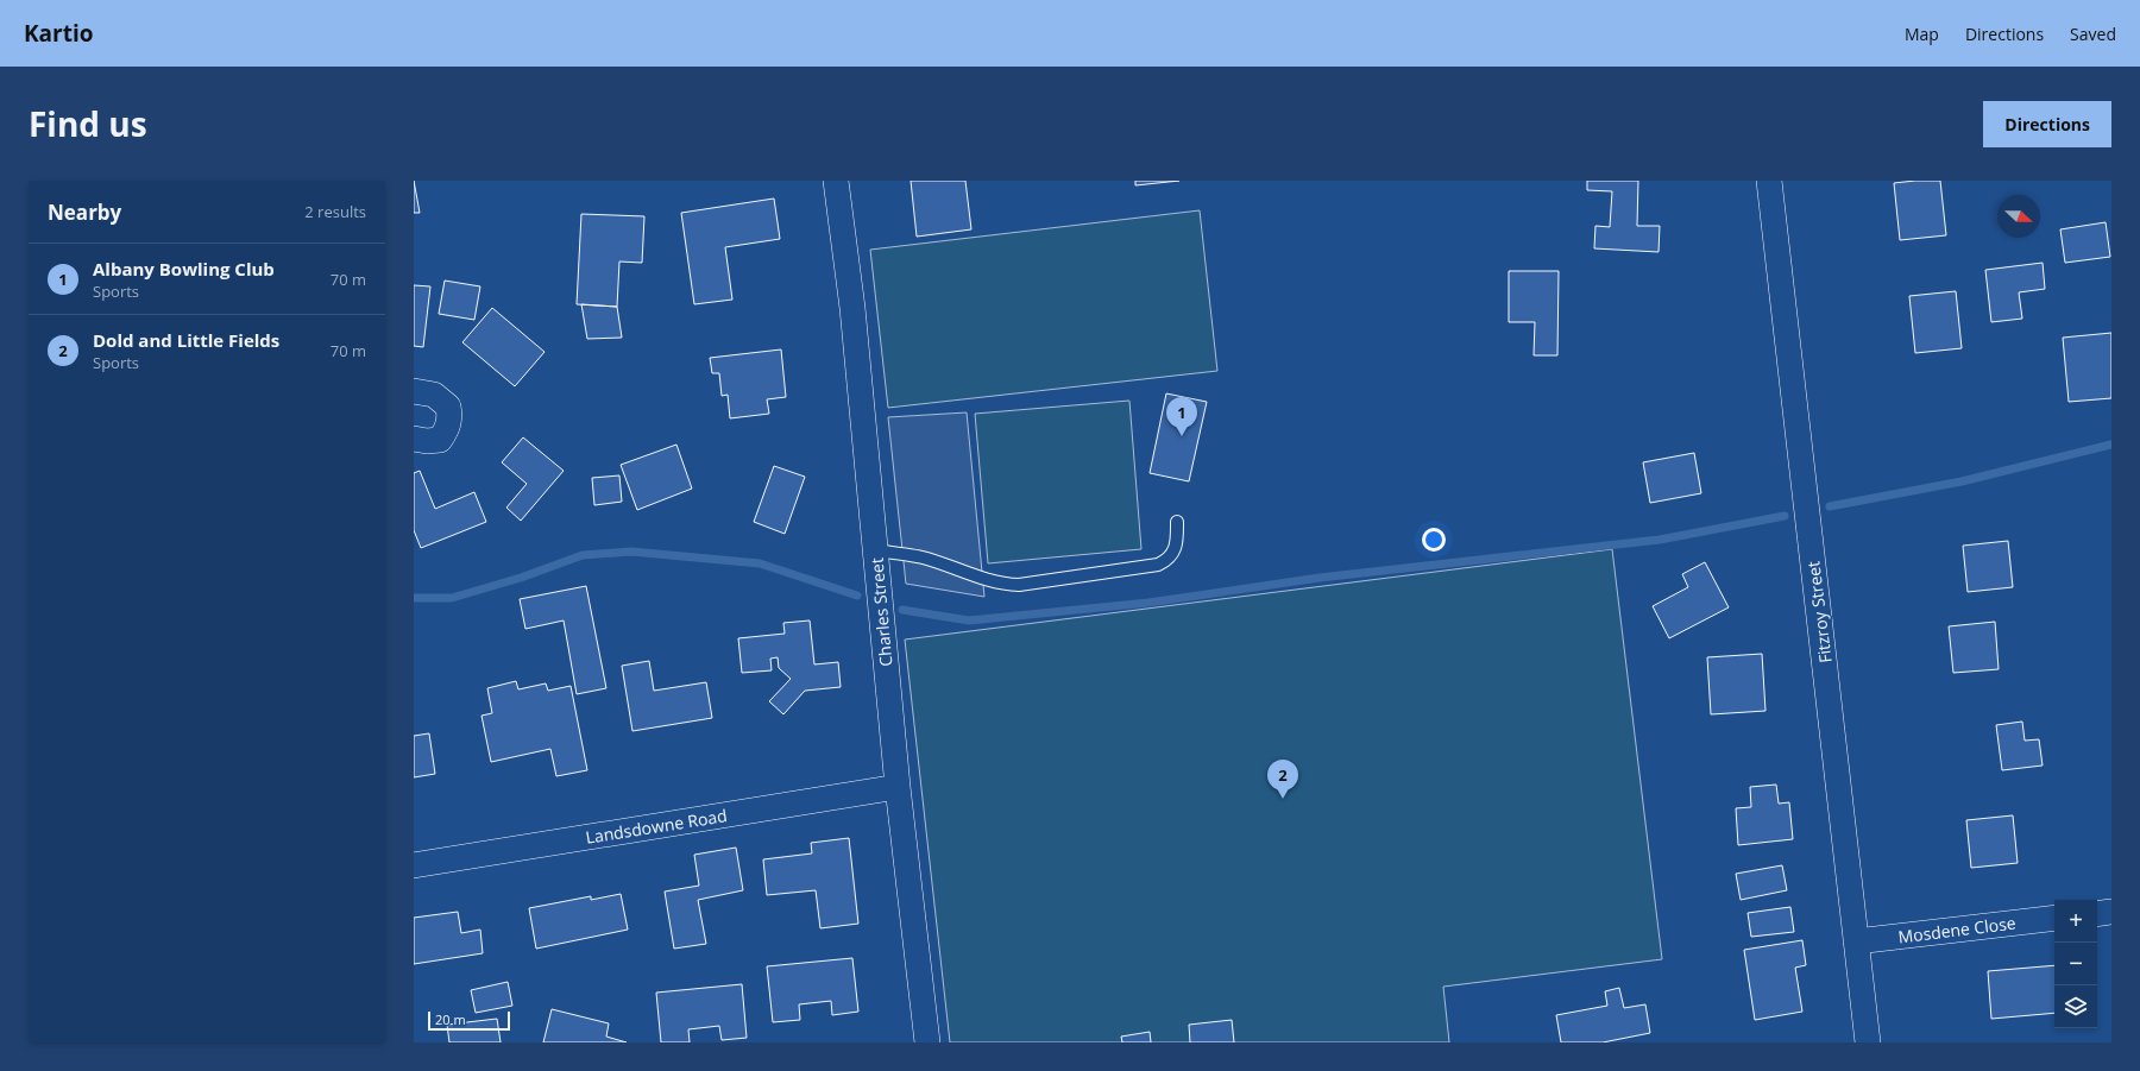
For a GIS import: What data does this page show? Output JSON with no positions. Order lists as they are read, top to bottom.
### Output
{
  "streets": {
    "street": [
      "Charles Street",
      "Fitzroy Street",
      "Landsdowne Road",
      "Mosdene Close"
    ]
  },
  "crossings": [
    ["Charles Street", "Landsdowne Road"],
    ["Fitzroy Street", "Mosdene Close"]
  ],
  "scale_bar": "20 m",
  "north": "right",
  "page": {
    "header": "Kartio",
    "nav": ["Map", "Directions", "Saved"],
    "title": "Find us",
    "buttons": "Directions",
    "heading": ["Nearby", "2 results"],
    "list": [
      {
        "mark": "1",
        "name": "Albany Bowling Club",
        "note": "Sports",
        "value": "70 m"
      },
      {
        "mark": "2",
        "name": "Dold and Little Fields",
        "note": "Sports",
        "value": "70 m"
      }
    ],
    "pins": ["1", "2"],
    "map_buttons": ["+", "−"],
    "scale": "20 m"
  }
}
